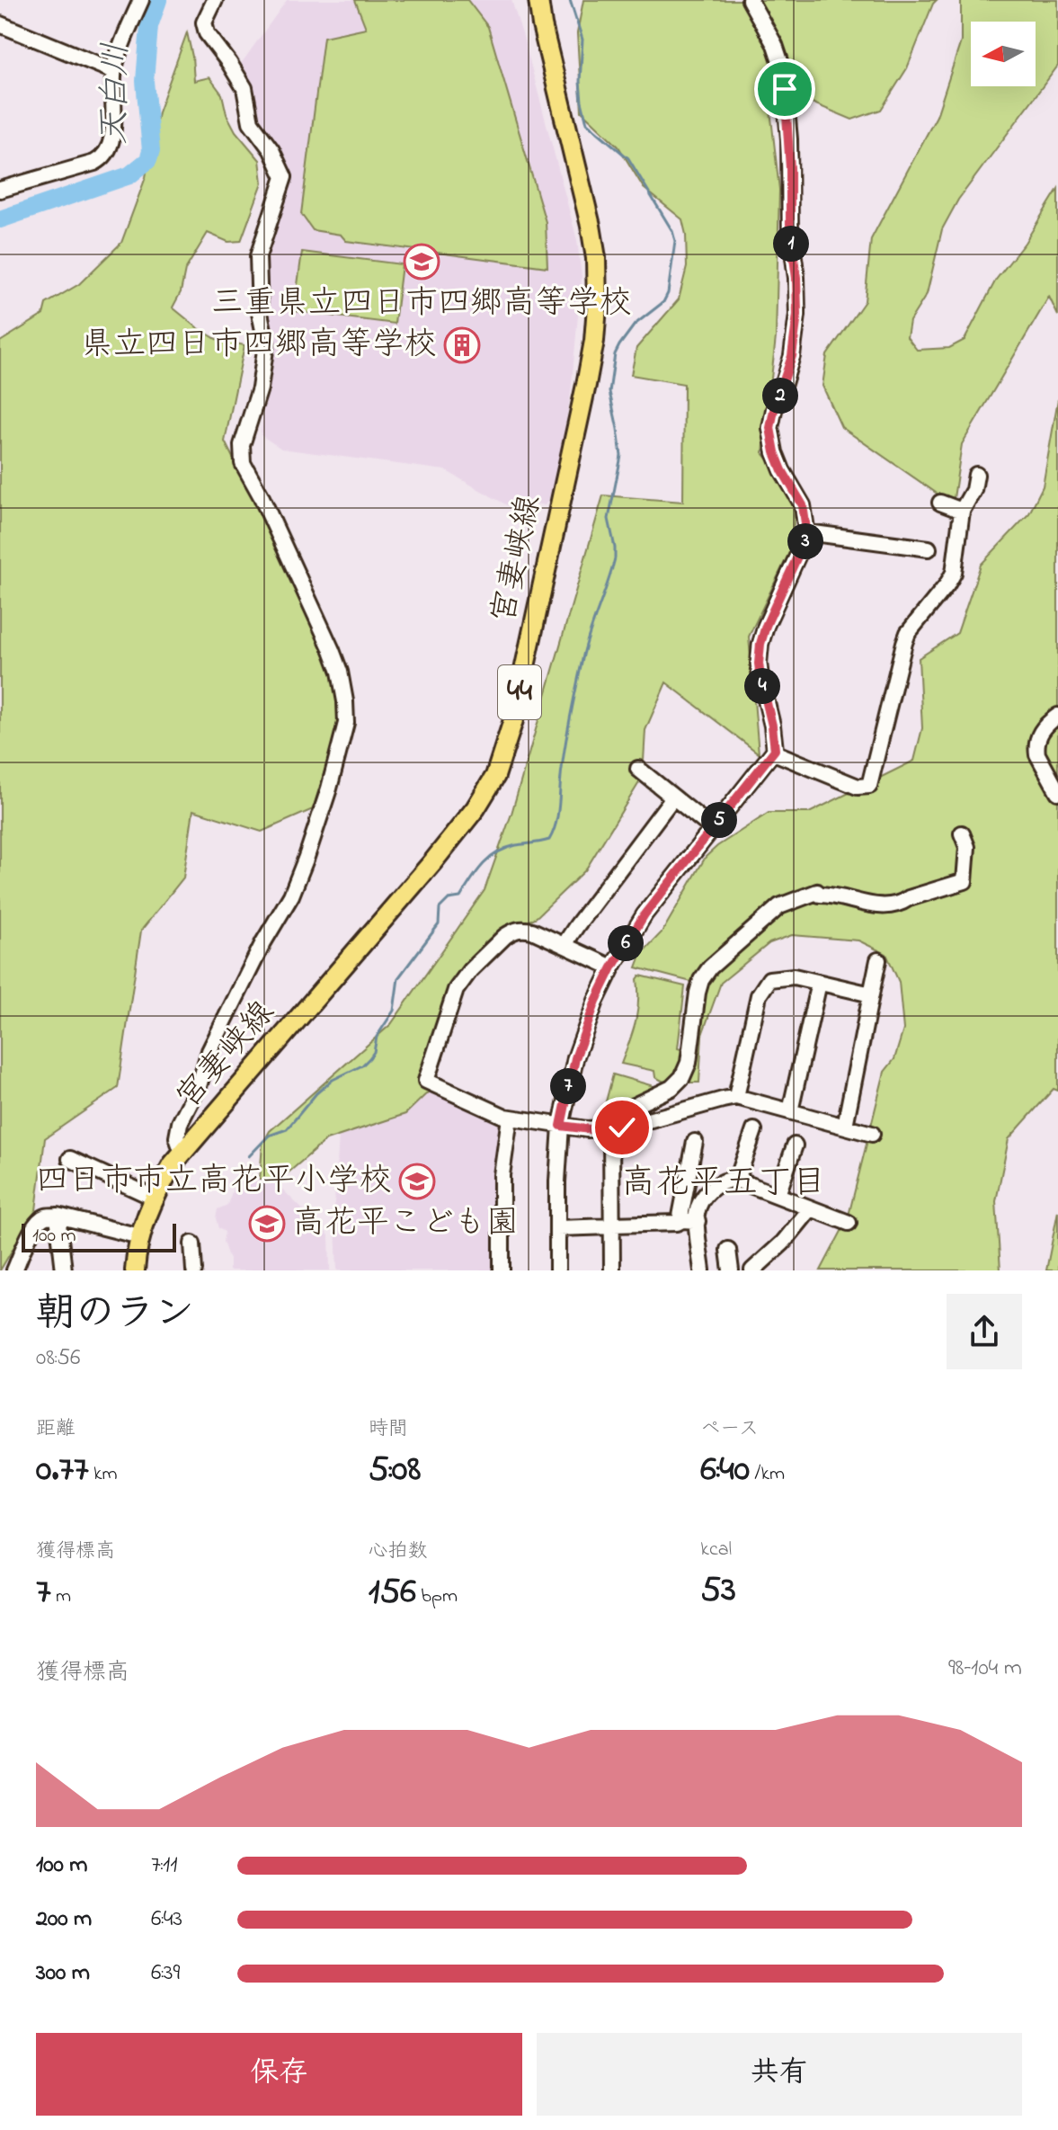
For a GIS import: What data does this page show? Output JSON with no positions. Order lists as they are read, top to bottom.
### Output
{
  "streets": {
    "main road": ["宮妻峡線", "44"]
  },
  "districts": ["高花平五丁目"],
  "water": ["天白川"],
  "places": {
    "school or university": ["三重県立四日市四郷高等学校", "四日市市立高花平小学校", "高花平こども園"],
    "building": ["県立四日市四郷高等学校"]
  },
  "scale_bar": "100 m",
  "north": "left",
  "page": {
    "pins": [
      "1",
      "2",
      "3",
      "4",
      "5",
      "6",
      "7"
    ],
    "scale": "100 m",
    "heading": ["朝のラン", "08:56"],
    "stats": [
      ["距離", "0.77 km"],
      ["時間", "5:08"],
      ["ペース", "6:40 /km"],
      ["獲得標高", "7 m"],
      ["心拍数", "156 bpm"],
      ["kcal", "53"]
    ],
    "chart": ["獲得標高", "98–104 m"],
    "list": [
      {
        "name": "100 m",
        "note": "7:11"
      },
      {
        "name": "200 m",
        "note": "6:43"
      },
      {
        "name": "300 m",
        "note": "6:39"
      }
    ],
    "buttons": ["保存", "共有"]
  }
}
